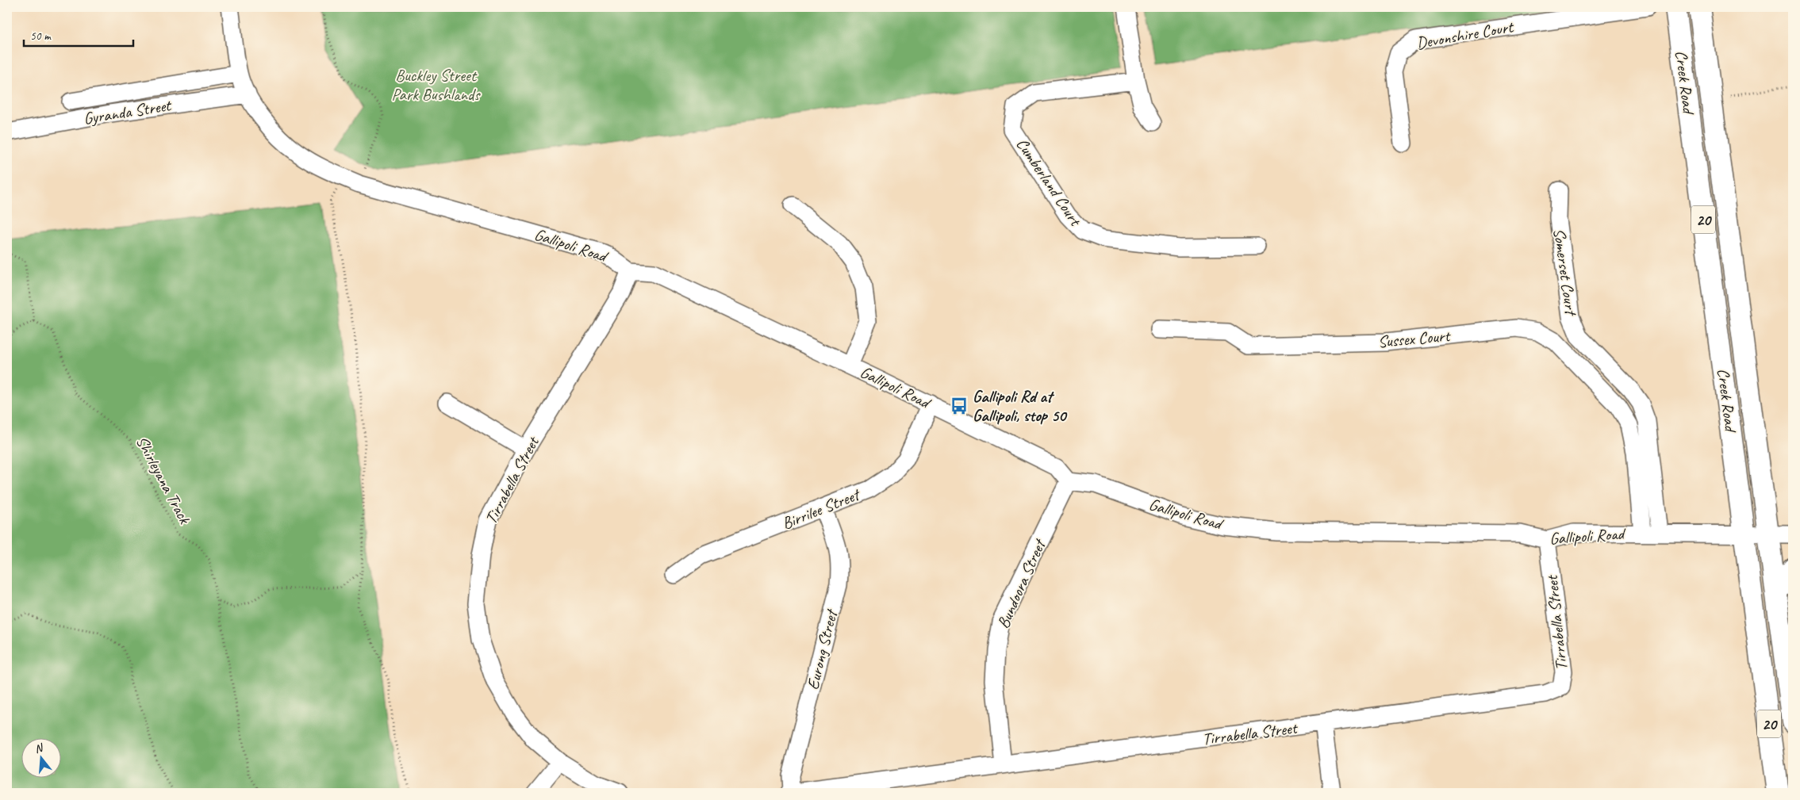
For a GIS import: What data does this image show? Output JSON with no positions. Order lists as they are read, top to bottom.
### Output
{
  "streets": {
    "main road": ["Creek Road", "20"],
    "street": [
      "Devonshire Court",
      "Gyranda Street",
      "Cumberland Court",
      "Gallipoli Road",
      "Somerset Court",
      "Sussex Court",
      "Tirrabella Street",
      "Birrilee Street",
      "Bundoora Street",
      "Eurong Street"
    ],
    "path": ["Shirleyana Track"]
  },
  "crossings": [
    ["Creek Road", "Gallipoli Road"],
    ["Gyranda Street", "Gallipoli Road"],
    ["Gallipoli Road", "Sussex Court"],
    ["Gallipoli Road", "Tirrabella Street"],
    ["Gallipoli Road", "Birrilee Street"],
    ["Gallipoli Road", "Bundoora Street"],
    ["Tirrabella Street", "Bundoora Street"],
    ["Tirrabella Street", "Eurong Street"],
    ["Birrilee Street", "Eurong Street"]
  ],
  "parks": ["Buckley Street Park Bushlands"],
  "places": {
    "bus stop": ["Gallipoli Rd at Gallipoli, stop 50"]
  },
  "scale_bar": "50 m",
  "north": "top"
}
